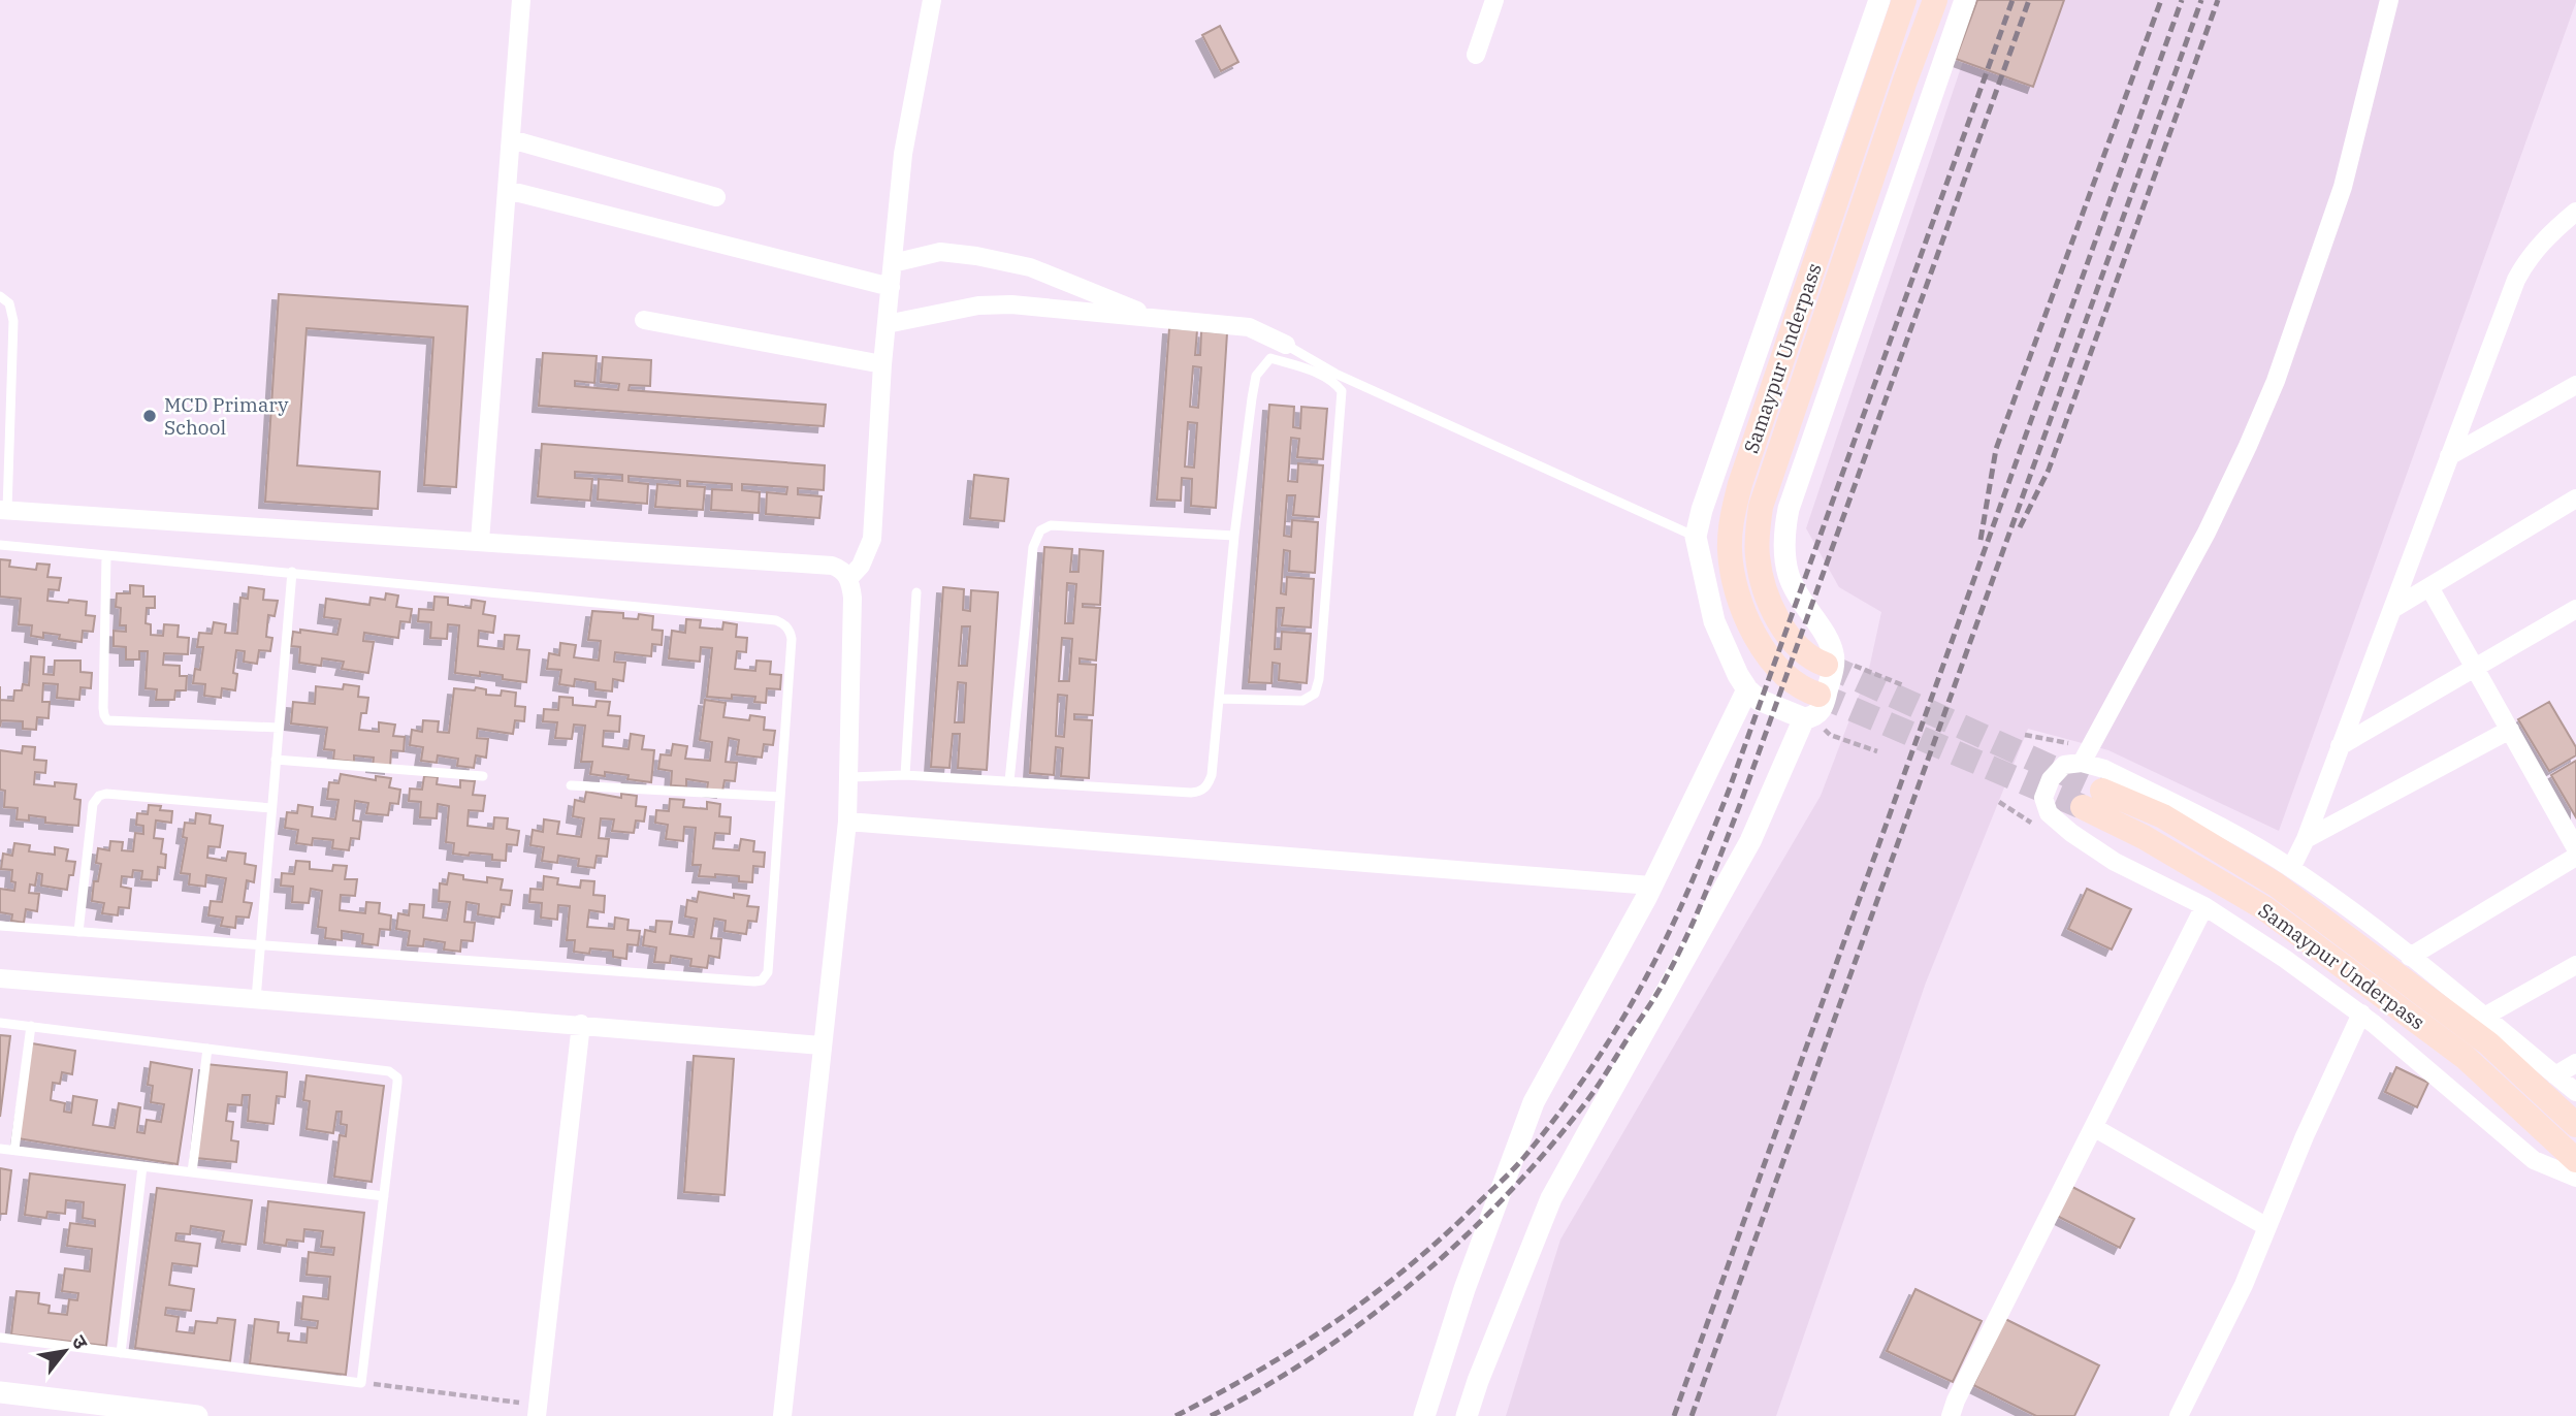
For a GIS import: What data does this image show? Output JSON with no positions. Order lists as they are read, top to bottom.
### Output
{
  "streets": {
    "main road": ["Samaypur Underpass"]
  },
  "places": ["MCD Primary School"],
  "north": "top right"
}
